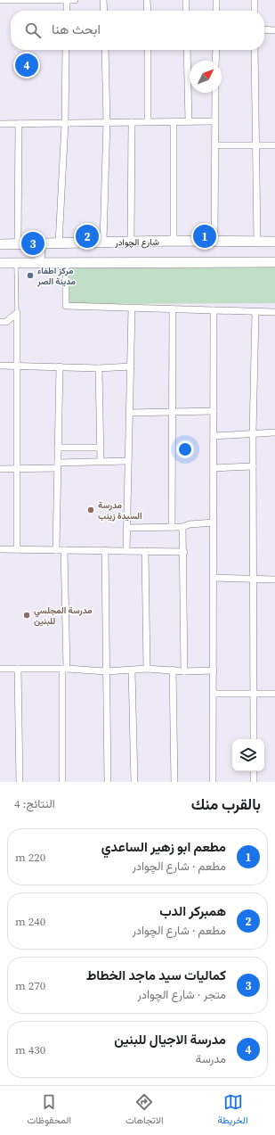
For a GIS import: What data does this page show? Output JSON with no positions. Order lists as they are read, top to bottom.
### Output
{
  "streets": {
    "main road": ["شارع الچوادر"]
  },
  "places": ["مركز اطفاء مدينة الصر", "مدرسة السيدة زينب", "مدرسة المجلسي للبنين"],
  "north": "top right",
  "page": {
    "search": "ابحث هنا",
    "pins": [
      "4",
      "1",
      "2",
      "3"
    ],
    "heading": ["بالقرب منك", "النتائج: 4"],
    "list": [
      {
        "mark": "1",
        "name": "مطعم ابو زهير الساعدي",
        "note": "مطعم · شارع الچوادر",
        "value": "220 m"
      },
      {
        "mark": "2",
        "name": "همبركر الدب",
        "note": "مطعم · شارع الچوادر",
        "value": "240 m"
      },
      {
        "mark": "3",
        "name": "كماليات سيد ماجد الخطاط",
        "note": "متجر · شارع الچوادر",
        "value": "270 m"
      },
      {
        "mark": "4",
        "name": "مدرسة الاجيال للبنين",
        "note": "مدرسة",
        "value": "430 m"
      }
    ],
    "nav": ["الخريطة", "الاتجاهات", "المحفوظات"]
  }
}
